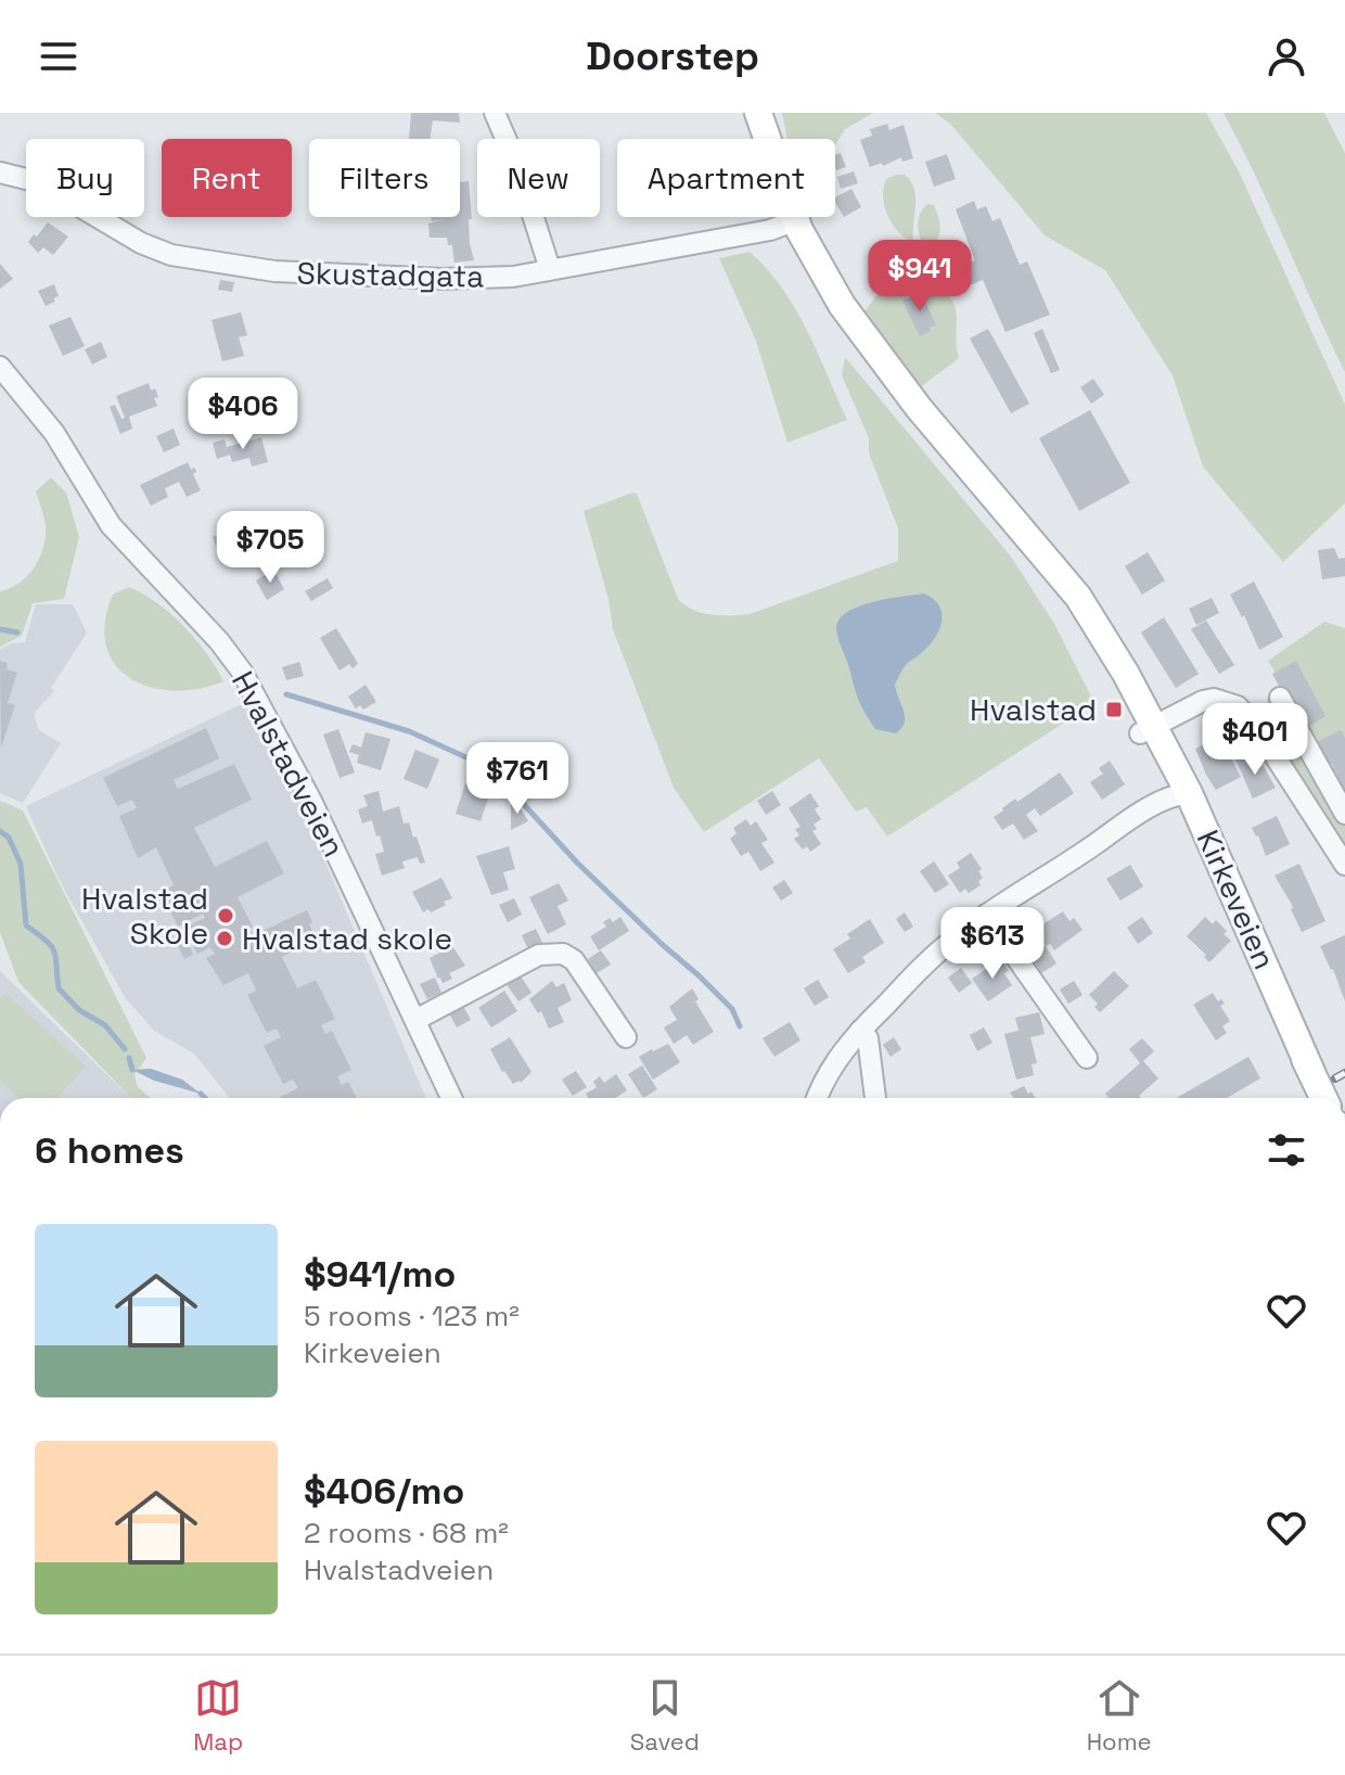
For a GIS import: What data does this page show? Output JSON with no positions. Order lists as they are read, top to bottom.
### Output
{
  "streets": {
    "main road": ["Kirkeveien"],
    "street": ["Skustadgata", "Hvalstadveien"]
  },
  "crossings": [
    ["Skustadgata", "Kirkeveien"]
  ],
  "places": {
    "transit": ["Hvalstad"],
    "other": ["Hvalstad Skole", "Hvalstad skole"]
  },
  "page": {
    "header": "Doorstep",
    "chip": [
      "Buy",
      "Rent",
      "Filters",
      "New",
      "Apartment"
    ],
    "price": [
      "$941",
      "$406",
      "$705",
      "$401",
      "$761",
      "$613"
    ],
    "heading": "6 homes",
    "list": [
      {
        "name": "$941/mo",
        "note": "5 rooms · 123 m² · Kirkeveien"
      },
      {
        "name": "$406/mo",
        "note": "2 rooms · 68 m² · Hvalstadveien"
      }
    ],
    "tabs": ["Map", "Saved", "Home"]
  }
}
